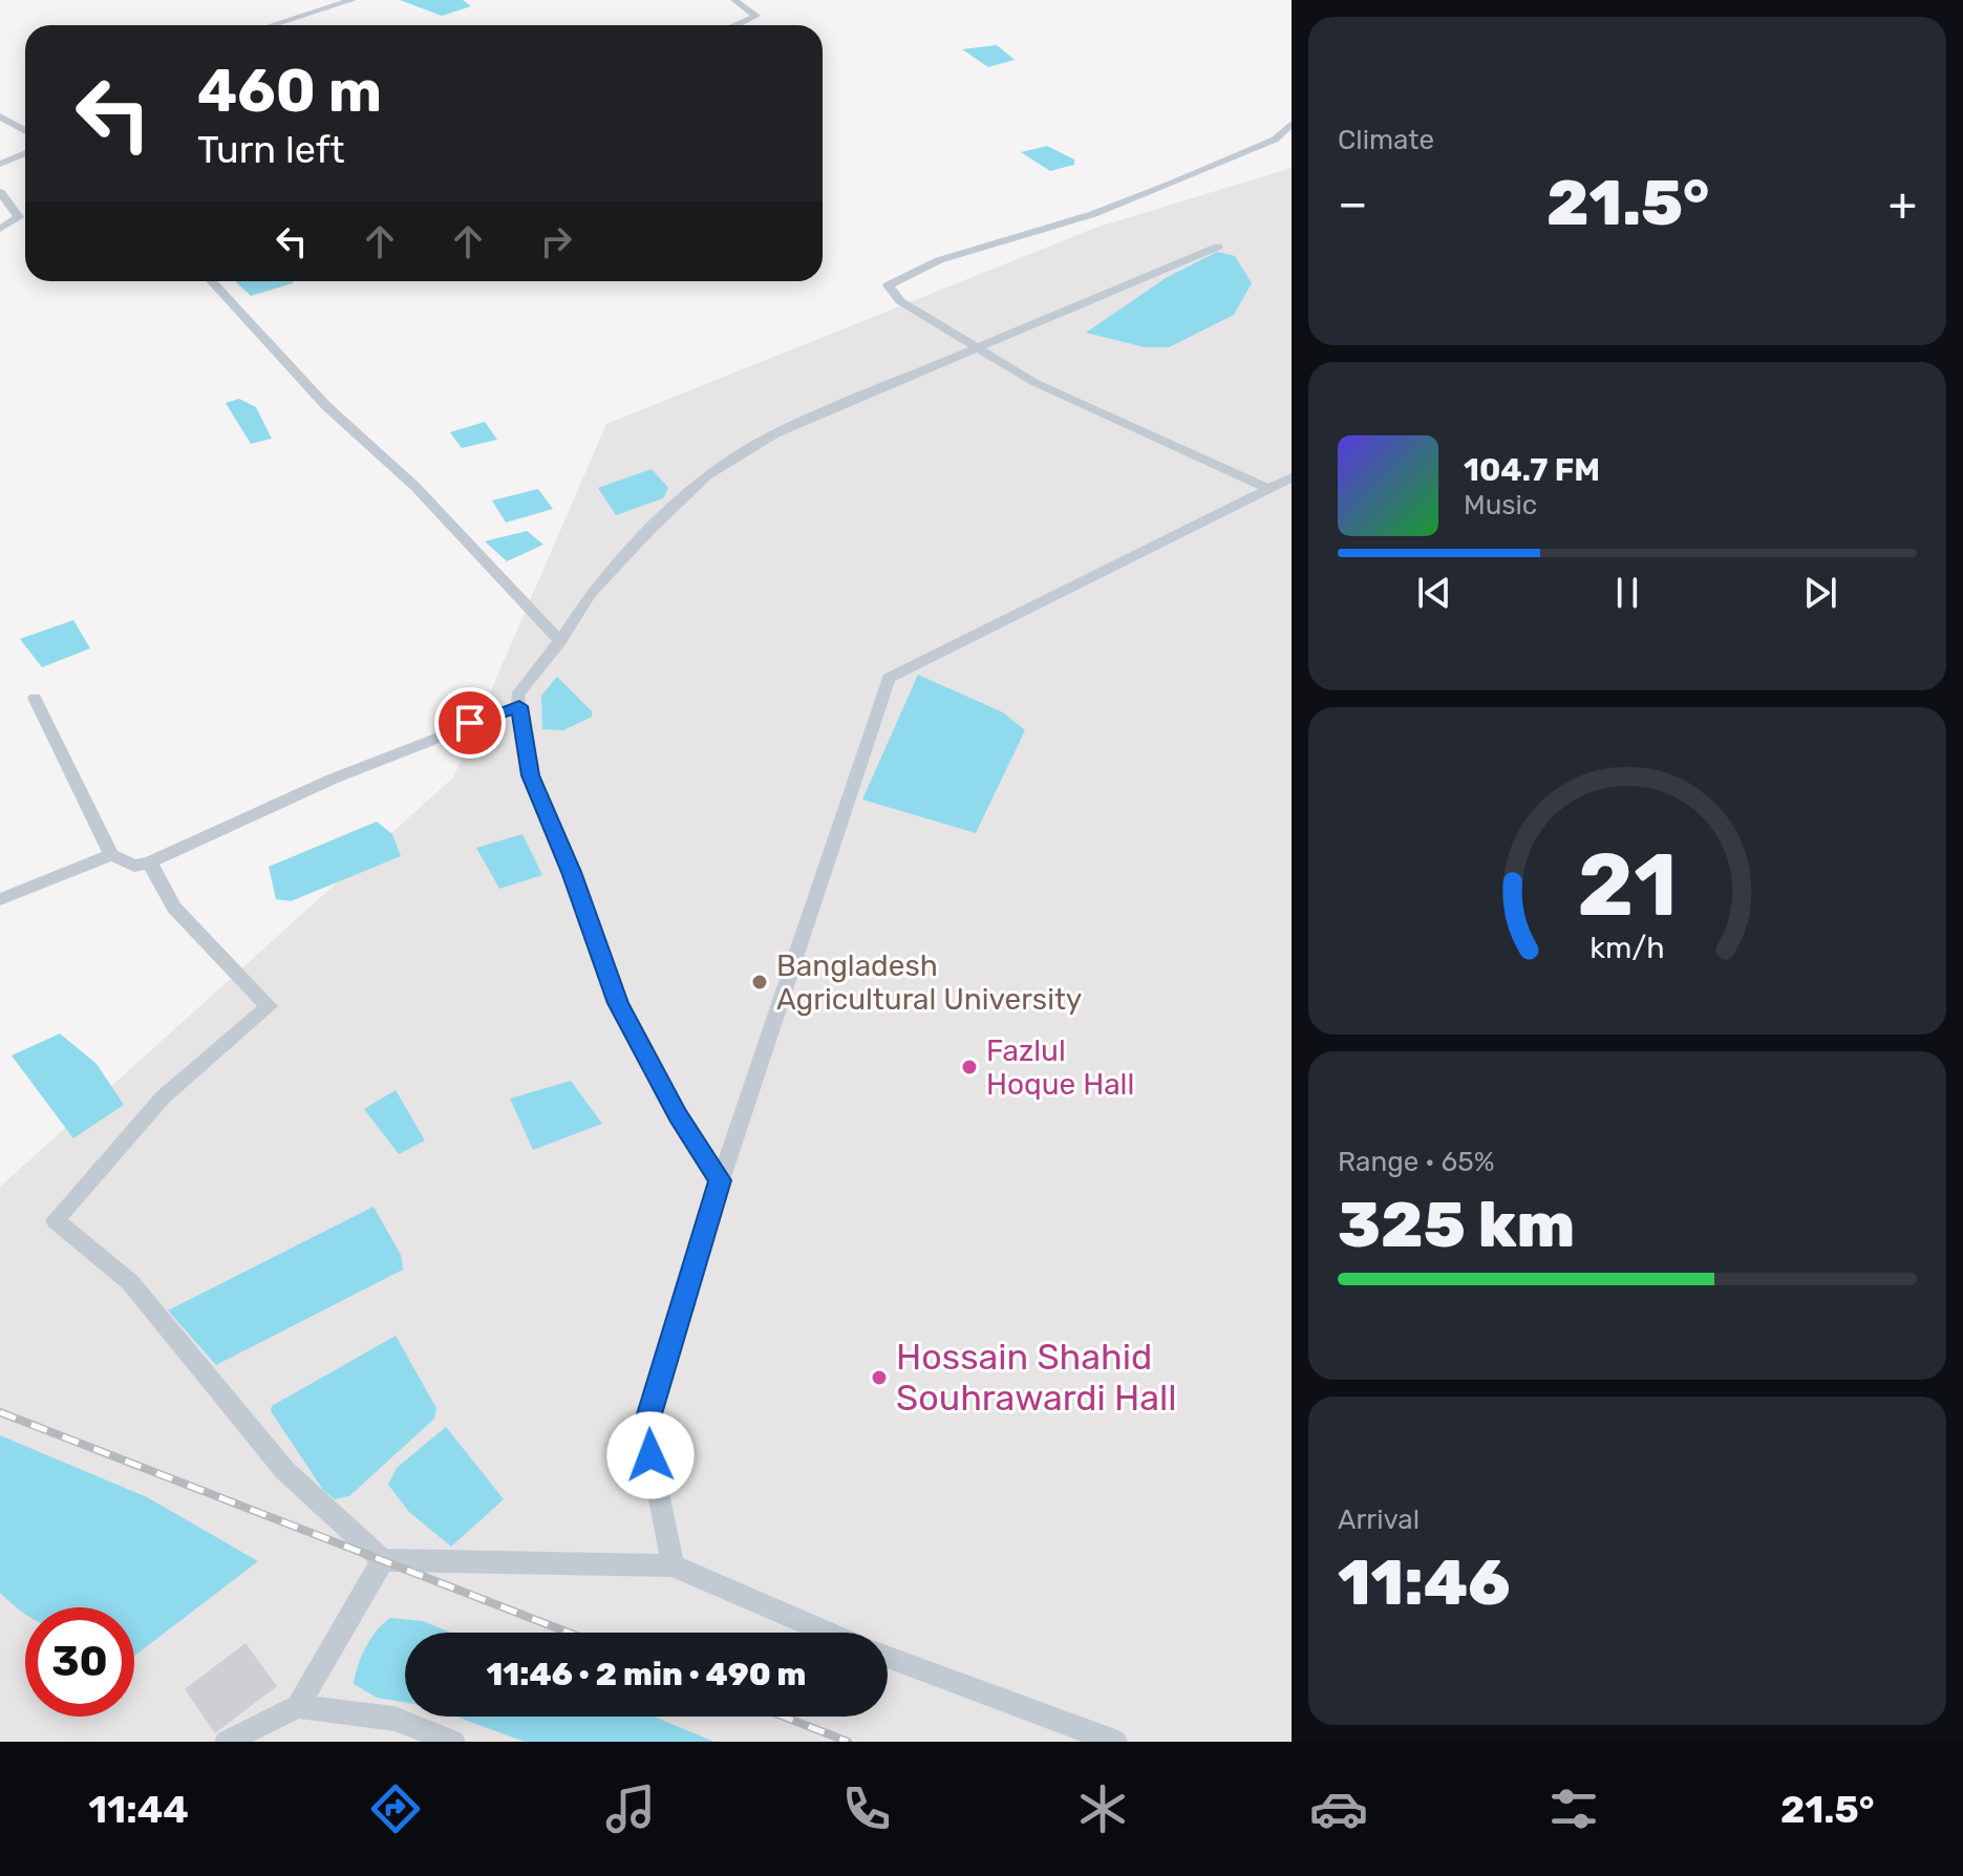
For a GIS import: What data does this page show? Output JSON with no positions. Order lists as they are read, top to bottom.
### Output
{
  "places": ["Bangladesh Agricultural University", "Fazlul Hoque Hall", "Hossain Shahid Souhrawardi Hall"],
  "page": {
    "tile": [
      "Climate",
      ["Range · 65%", "325 km"],
      ["Arrival", "11:46"]
    ],
    "turn": ["460 m", "Turn left"],
    "heat": ["−", "21.5°", "+"],
    "song": ["104.7 FM", "Music"],
    "limit": "30",
    "trip": "11:46 · 2 min · 490 m",
    "tabs": ["11:44", "21.5°"],
    "gauge": ["21", "km/h"]
  }
}
